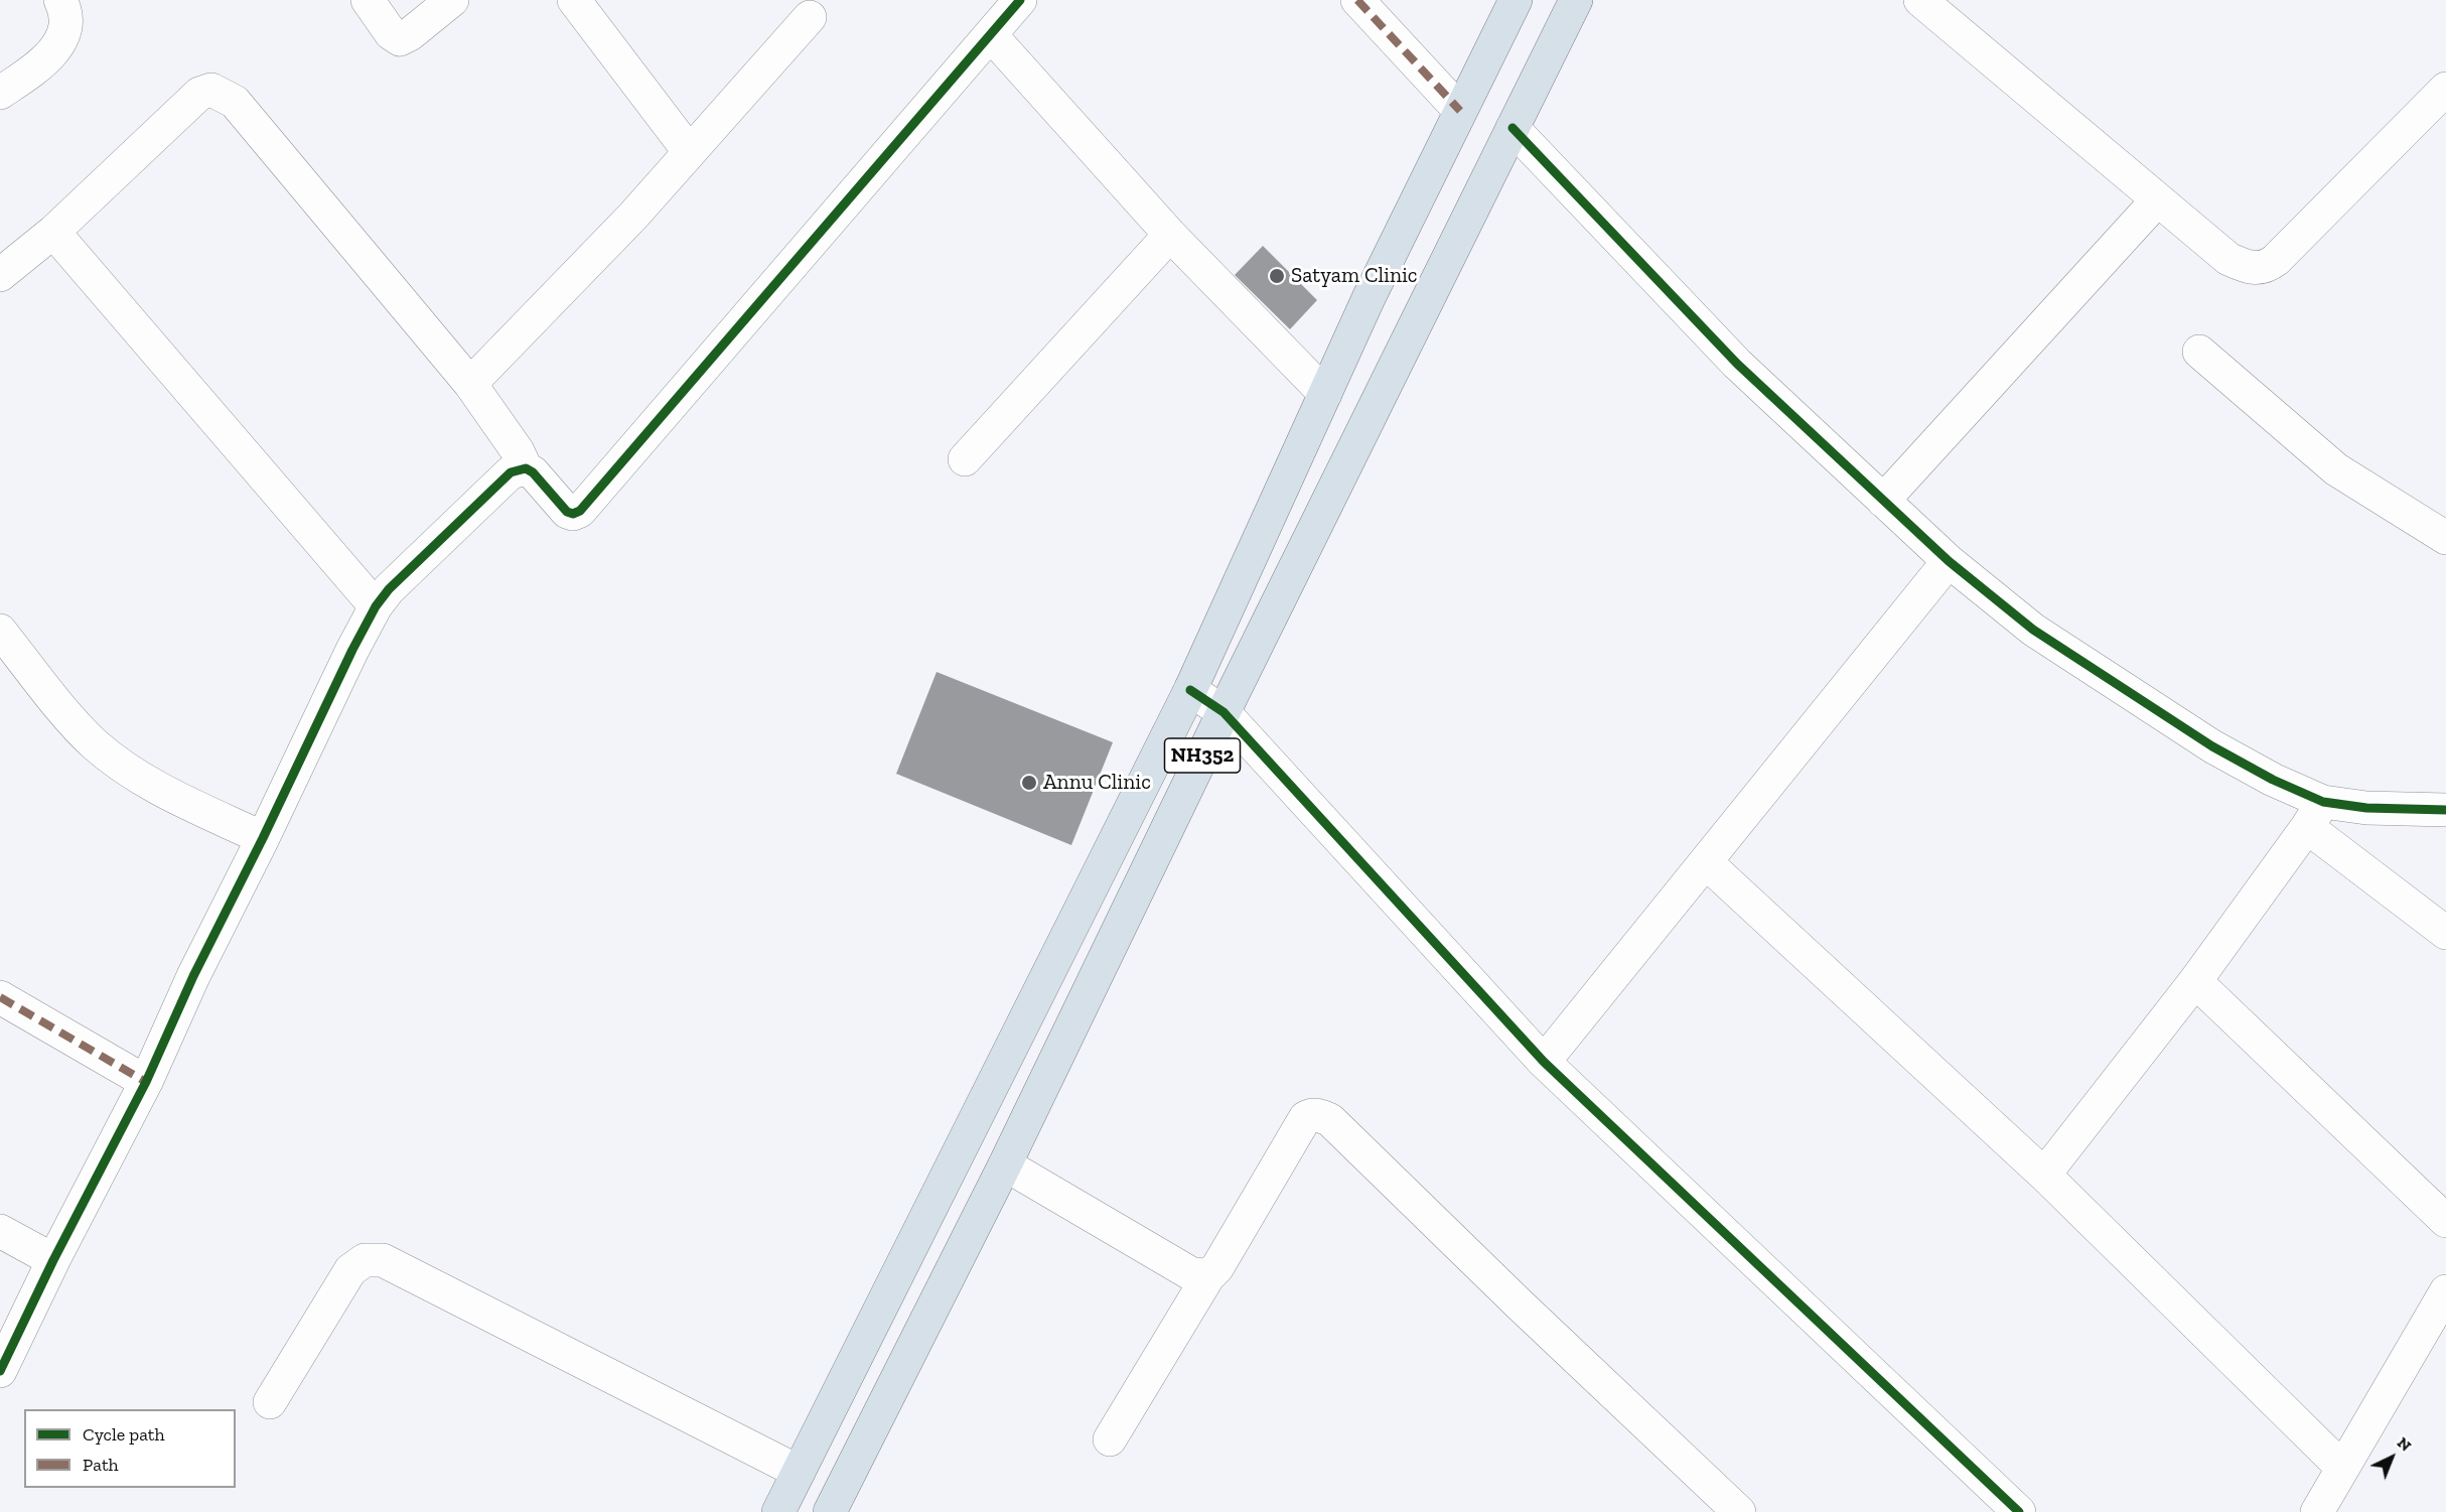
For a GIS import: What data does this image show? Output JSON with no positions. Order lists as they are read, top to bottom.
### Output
{
  "streets": {
    "highway": ["NH352"]
  },
  "places": ["Satyam Clinic", "Annu Clinic"],
  "legend": ["Cycle path", "Path"],
  "north": "top right"
}
